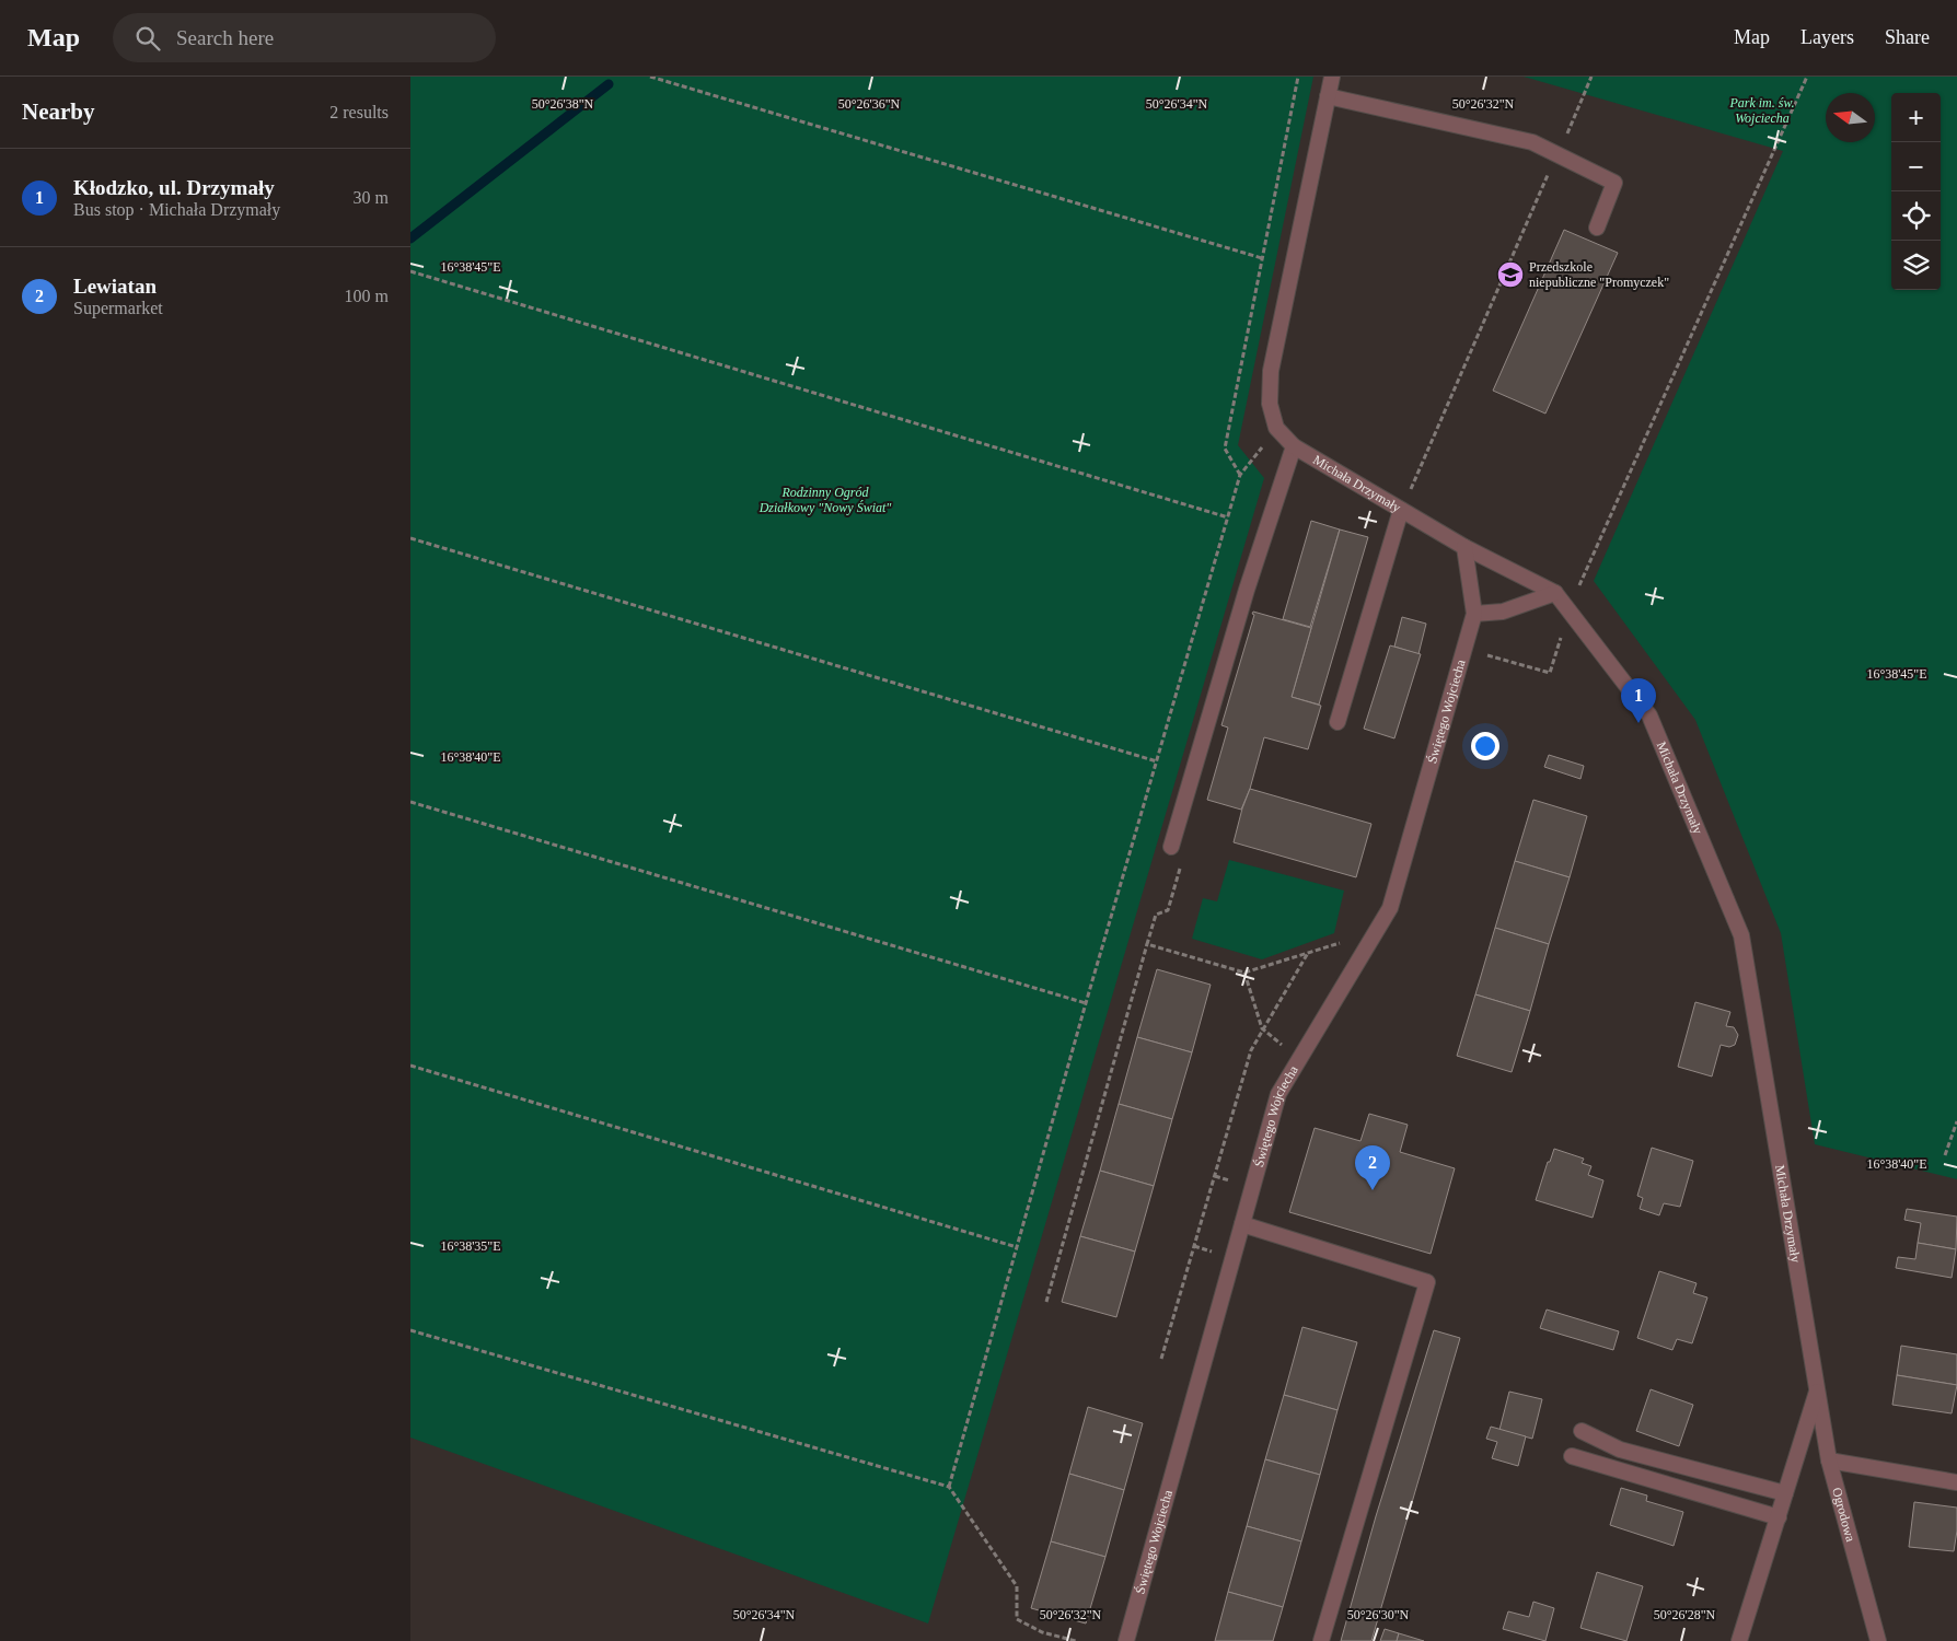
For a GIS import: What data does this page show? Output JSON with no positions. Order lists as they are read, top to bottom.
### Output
{
  "streets": {
    "street": ["Michała Drzymały", "Świętego Wojciecha", "Ogrodowa"]
  },
  "crossings": [
    ["Michała Drzymały", "Świętego Wojciecha"],
    ["Michała Drzymały", "Ogrodowa"]
  ],
  "parks": ["Park im. św. Wojciecha", "Rodzinny Ogród Działkowy \"Nowy Świat\""],
  "places": {
    "school or university": ["Przedszkole niepubliczne \"Promyczek\""]
  },
  "north": "left",
  "page": {
    "header": "Map",
    "search": "Search here",
    "nav": ["Map", "Layers", "Share"],
    "heading": ["Nearby", "2 results"],
    "map_buttons": ["+", "−"],
    "list": [
      {
        "mark": "1",
        "name": "Kłodzko, ul. Drzymały",
        "note": "Bus stop · Michała Drzymały",
        "value": "30 m"
      },
      {
        "mark": "2",
        "name": "Lewiatan",
        "note": "Supermarket",
        "value": "100 m"
      }
    ],
    "pins": ["1", "2"]
  },
  "coordinates": [
    "50°26'38\"N",
    "50°26'36\"N",
    "50°26'34\"N",
    "50°26'32\"N",
    "16°38'45\"E",
    "16°38'40\"E",
    "16°38'35\"E",
    "50°26'30\"N",
    "50°26'28\"N"
  ]
}
